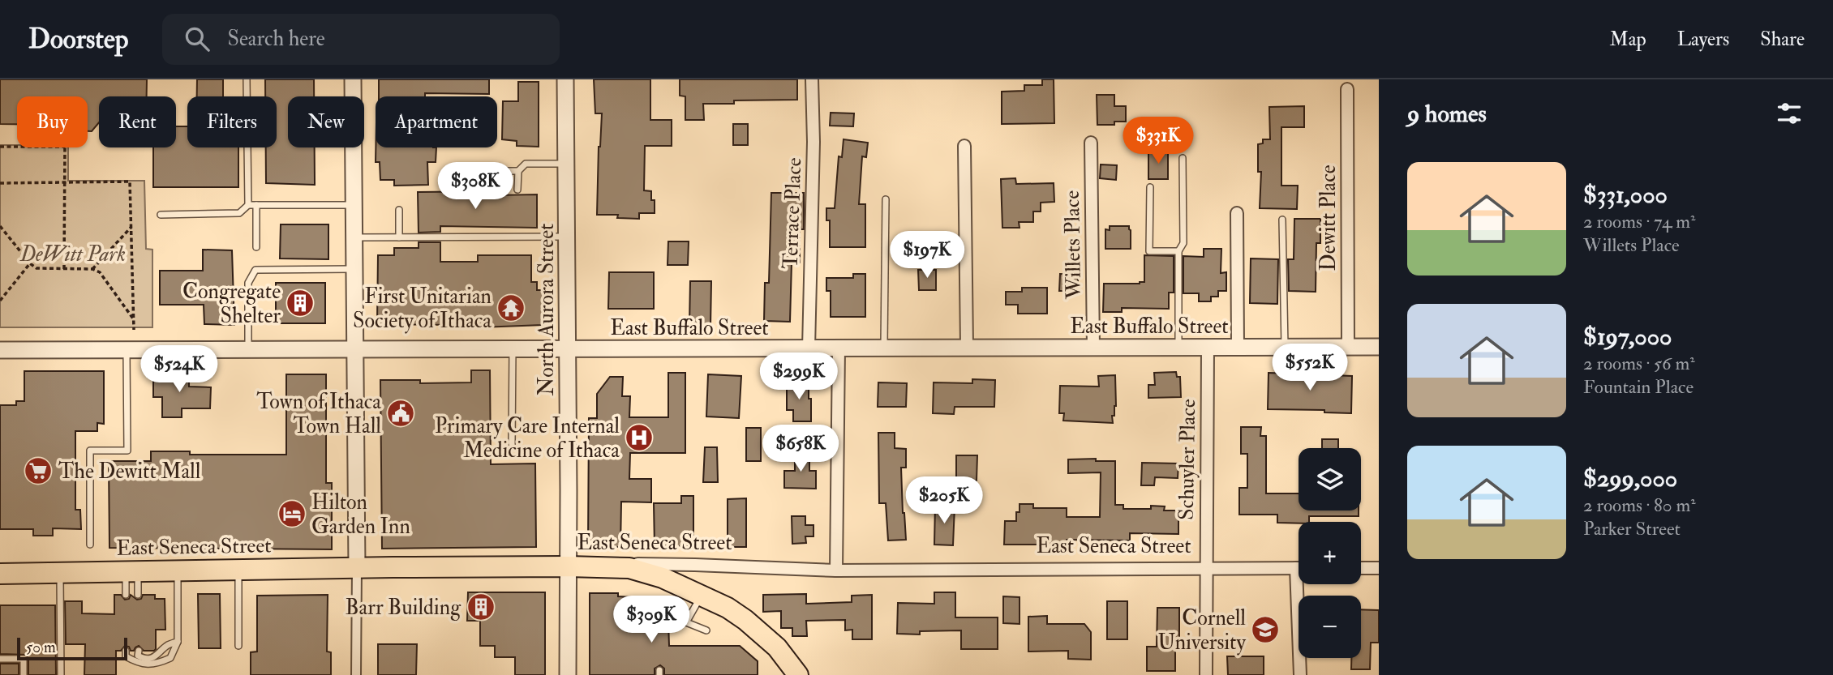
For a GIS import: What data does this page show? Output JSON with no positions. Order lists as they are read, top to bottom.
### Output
{
  "streets": {
    "highway": ["East Seneca Street"],
    "street": [
      "Terrace Place",
      "Dewitt Place",
      "Willets Place",
      "North Aurora Street",
      "East Buffalo Street",
      "Schuyler Place"
    ]
  },
  "crossings": [
    ["Terrace Place", "East Buffalo Street"],
    ["Dewitt Place", "East Buffalo Street"],
    ["Willets Place", "East Buffalo Street"],
    ["North Aurora Street", "East Buffalo Street"],
    ["North Aurora Street", "East Seneca Street"],
    ["East Buffalo Street", "Schuyler Place"],
    ["Schuyler Place", "East Seneca Street"]
  ],
  "parks": ["DeWitt Park"],
  "places": {
    "building": ["Congregate Shelter", "Barr Building"],
    "temple": ["First Unitarian Society of Ithaca"],
    "public building": ["Town of Ithaca Town Hall"],
    "hospital": ["Primary Care Internal Medicine of Ithaca"],
    "supermarket": ["The Dewitt Mall"],
    "hotel": ["Hilton Garden Inn"],
    "school or university": ["Cornell University"]
  },
  "scale_bar": "50 m",
  "page": {
    "header": "Doorstep",
    "search": "Search here",
    "nav": ["Map", "Layers", "Share"],
    "heading": "9 homes",
    "chip": [
      "Buy",
      "Rent",
      "Filters",
      "New",
      "Apartment"
    ],
    "price": [
      "$331K",
      "$308K",
      "$197K",
      "$552K",
      "$524K",
      "$299K",
      "$658K",
      "$205K",
      "$309K"
    ],
    "list": [
      {
        "name": "$331,000",
        "note": "2 rooms · 74 m² · Willets Place"
      },
      {
        "name": "$197,000",
        "note": "2 rooms · 56 m² · Fountain Place"
      },
      {
        "name": "$299,000",
        "note": "2 rooms · 80 m² · Parker Street"
      }
    ],
    "map_buttons": ["+", "−"],
    "scale": "50 m"
  }
}
